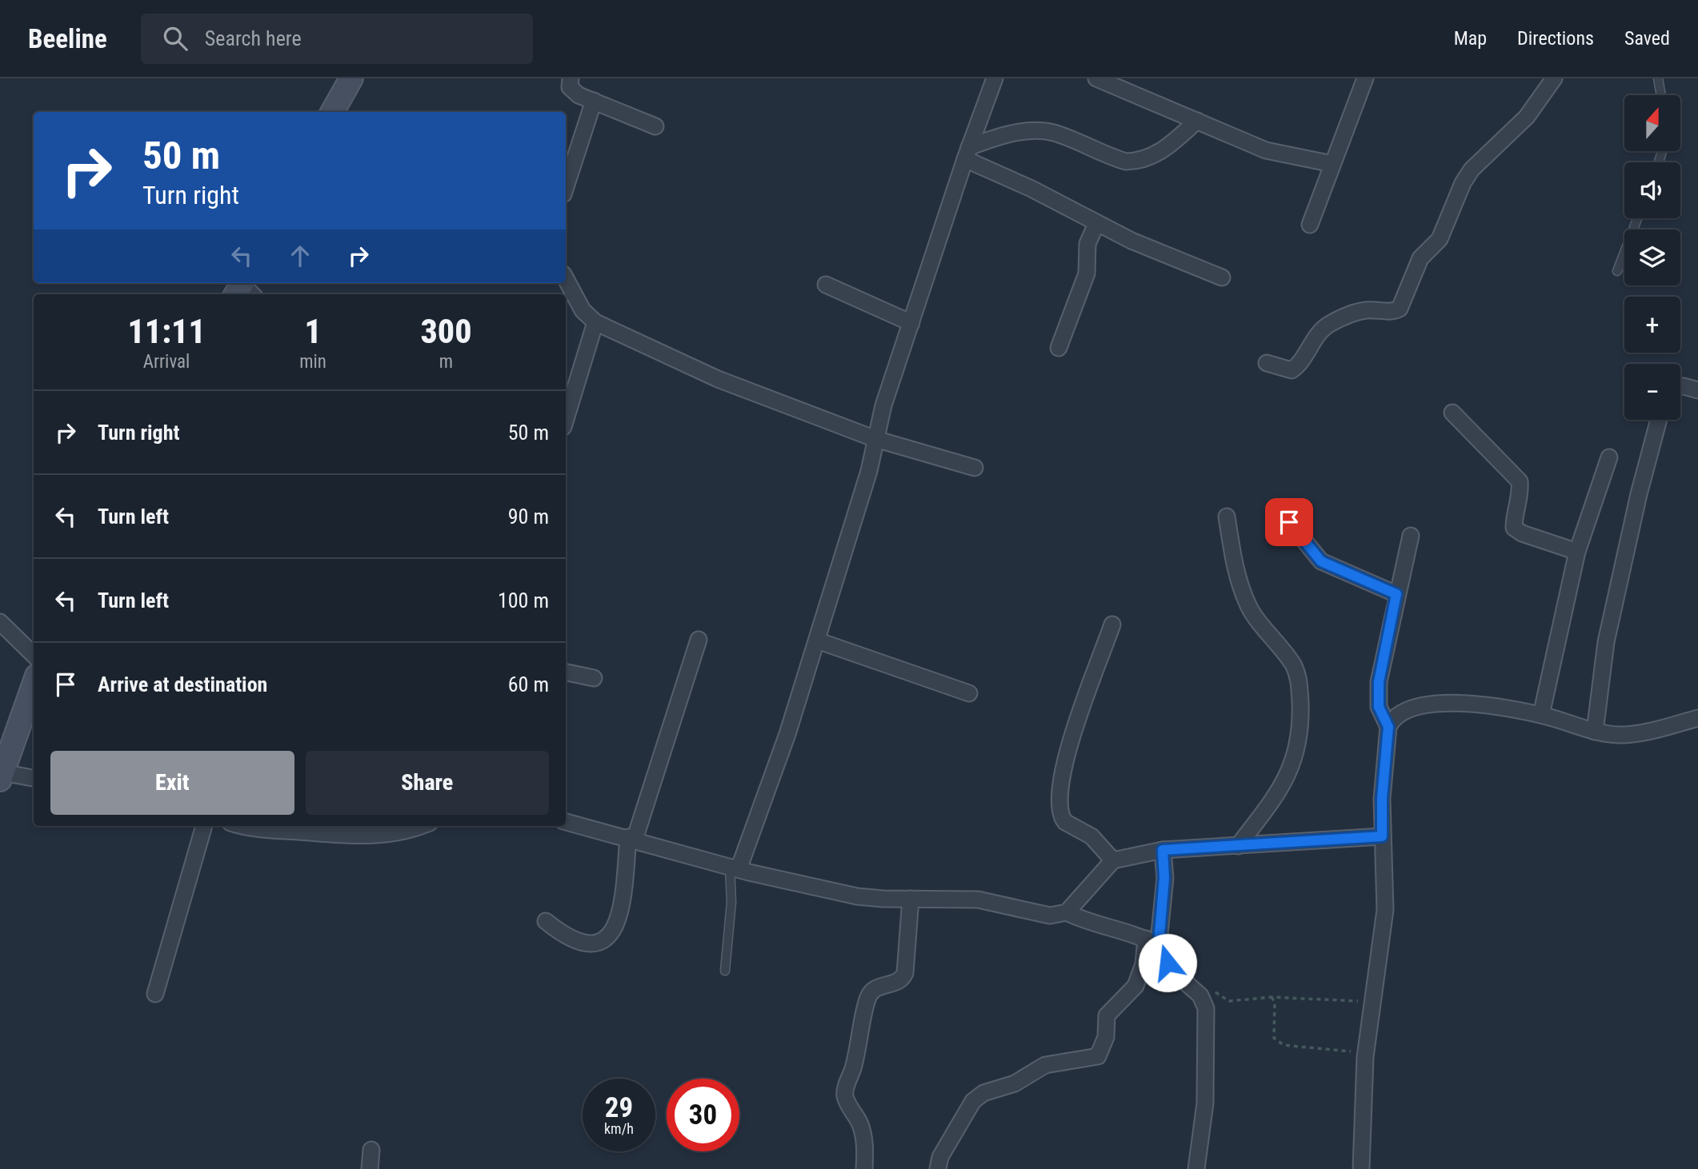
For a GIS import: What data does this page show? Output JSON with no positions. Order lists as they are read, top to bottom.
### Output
{
  "north": "top",
  "page": {
    "header": "Beeline",
    "search": "Search here",
    "nav": ["Map", "Directions", "Saved"],
    "map_buttons": ["+", "−"],
    "turn": ["50 m", "Turn right"],
    "eta": [
      "11:11",
      "Arrival",
      "1",
      "min",
      "300",
      "m"
    ],
    "list": [
      {
        "name": "Turn right",
        "value": "50 m"
      },
      {
        "name": "Turn left",
        "value": "90 m"
      },
      {
        "name": "Turn left",
        "value": "100 m"
      },
      {
        "name": "Arrive at destination",
        "value": "60 m"
      }
    ],
    "buttons": ["Exit", "Share"],
    "speed": "29 km/h",
    "limit": "30"
  }
}
